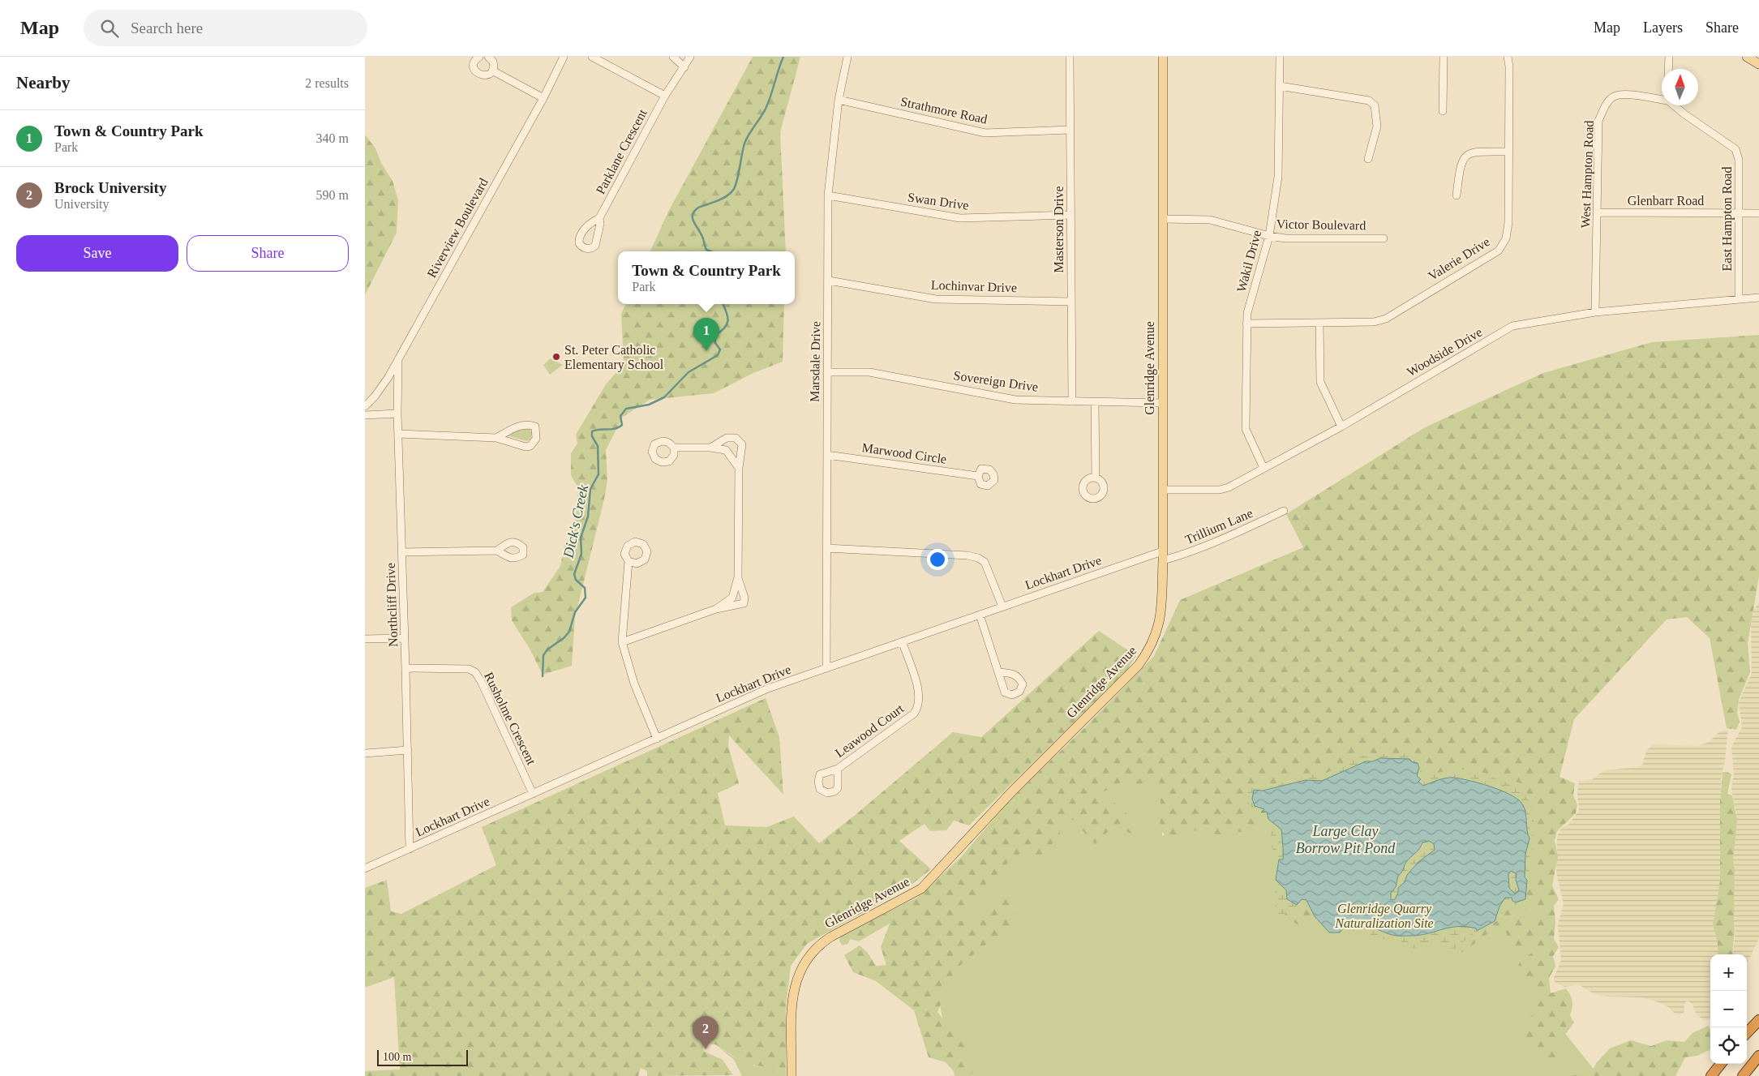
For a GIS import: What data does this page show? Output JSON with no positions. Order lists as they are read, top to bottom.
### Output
{
  "streets": {
    "main road": ["Glenridge Avenue"],
    "street": [
      "Strathmore Road",
      "Parklane Crescent",
      "West Hampton Road",
      "Glenbarr Road",
      "Swan Drive",
      "East Hampton Road",
      "Victor Boulevard",
      "Riverview Boulevard",
      "Masterson Drive",
      "Valerie Drive",
      "Wakil Drive",
      "Lochinvar Drive",
      "Woodside Drive",
      "Marsdale Drive",
      "Sovereign Drive",
      "Marwood Circle",
      "Trillium Lane",
      "Lockhart Drive",
      "Northcliff Drive",
      "Rusholme Crescent",
      "Leawood Court"
    ]
  },
  "crossings": [
    ["Strathmore Road", "Masterson Drive"],
    ["Strathmore Road", "Marsdale Drive"],
    ["West Hampton Road", "Glenbarr Road"],
    ["West Hampton Road", "Woodside Drive"],
    ["Glenbarr Road", "East Hampton Road"],
    ["Swan Drive", "Masterson Drive"],
    ["Swan Drive", "Marsdale Drive"],
    ["East Hampton Road", "Woodside Drive"],
    ["Victor Boulevard", "Wakil Drive"],
    ["Victor Boulevard", "Glenridge Avenue"],
    ["Riverview Boulevard", "Northcliff Drive"],
    ["Masterson Drive", "Lochinvar Drive"],
    ["Masterson Drive", "Sovereign Drive"],
    ["Valerie Drive", "Wakil Drive"],
    ["Wakil Drive", "Woodside Drive"],
    ["Lochinvar Drive", "Marsdale Drive"],
    ["Woodside Drive", "Glenridge Avenue"],
    ["Marsdale Drive", "Sovereign Drive"],
    ["Marsdale Drive", "Marwood Circle"],
    ["Marsdale Drive", "Lockhart Drive"],
    ["Glenridge Avenue", "Sovereign Drive"],
    ["Glenridge Avenue", "Trillium Lane"],
    ["Glenridge Avenue", "Lockhart Drive"],
    ["Trillium Lane", "Lockhart Drive"],
    ["Lockhart Drive", "Northcliff Drive"],
    ["Lockhart Drive", "Rusholme Crescent"],
    ["Lockhart Drive", "Leawood Court"],
    ["Northcliff Drive", "Rusholme Crescent"]
  ],
  "water": ["Dick's Creek", "Large Clay Borrow Pit Pond"],
  "parks": ["Glenridge Quarry Naturalization Site"],
  "places": ["St. Peter Catholic Elementary School"],
  "scale_bar": "100 m",
  "north": "top",
  "page": {
    "header": "Map",
    "search": "Search here",
    "nav": ["Map", "Layers", "Share"],
    "heading": ["Nearby", "2 results"],
    "list": [
      {
        "mark": "1",
        "name": "Town & Country Park",
        "note": "Park",
        "value": "340 m"
      },
      {
        "mark": "2",
        "name": "Brock University",
        "note": "University",
        "value": "590 m"
      }
    ],
    "buttons": ["Save", "Share"],
    "popup": ["Town & Country Park", "Park"],
    "pins": ["1", "2"],
    "map_buttons": ["+", "−"],
    "scale": "100 m"
  }
}
